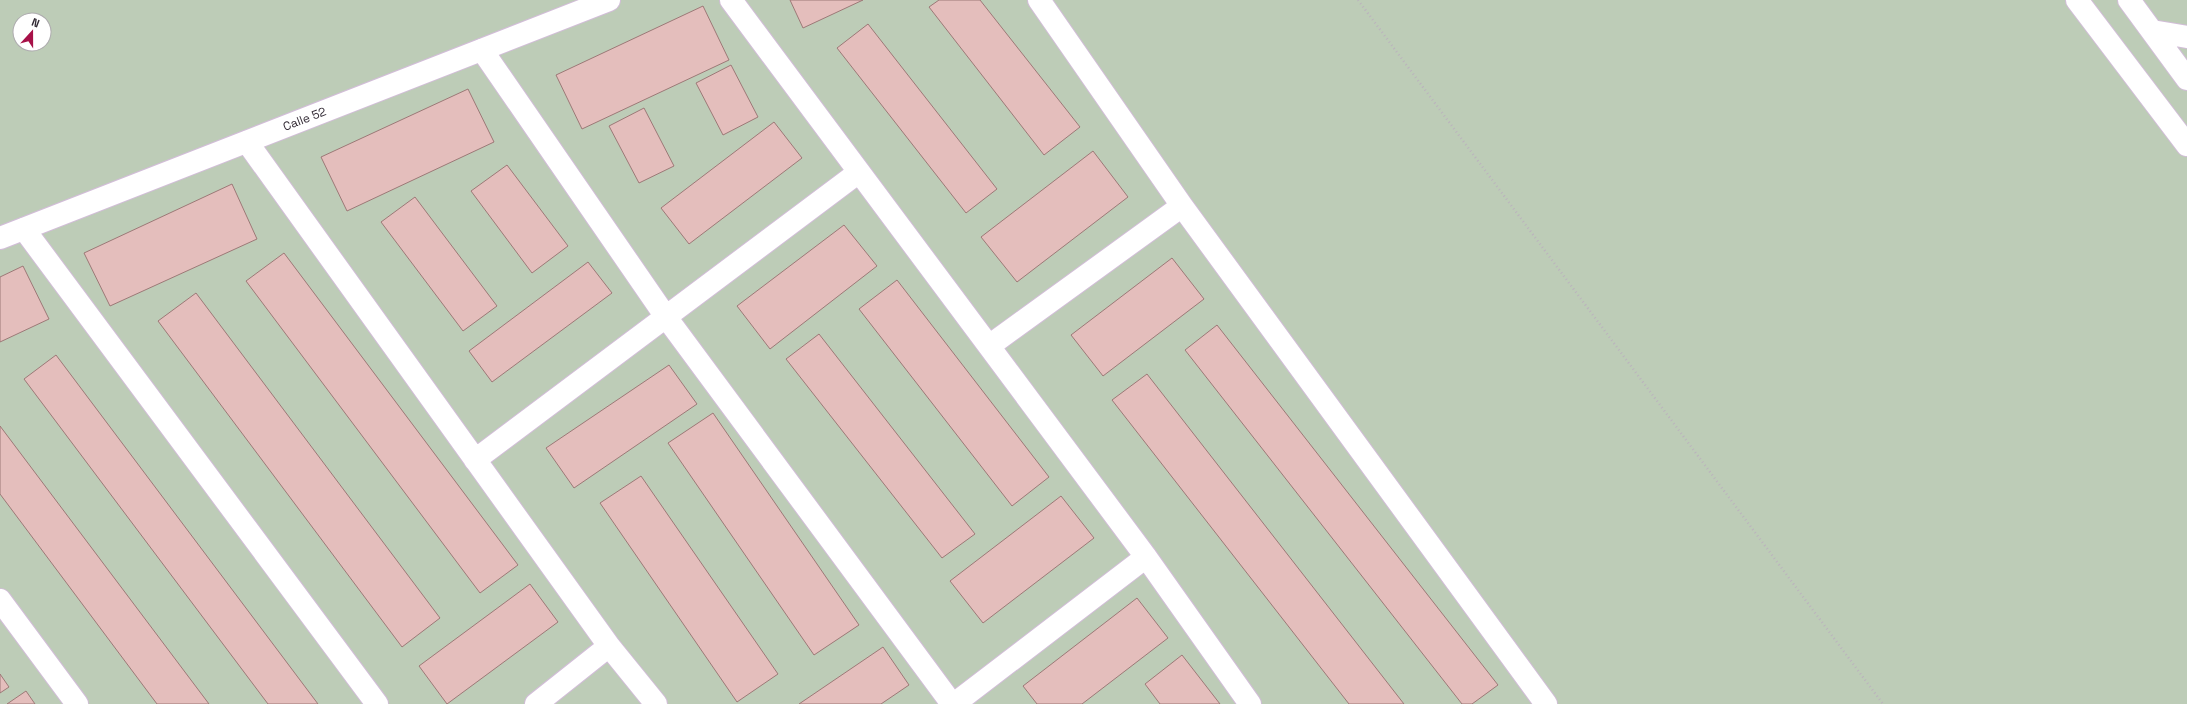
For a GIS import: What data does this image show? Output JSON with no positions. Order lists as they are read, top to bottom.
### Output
{
  "streets": {
    "street": ["Calle 52"]
  },
  "north": "top"
}
